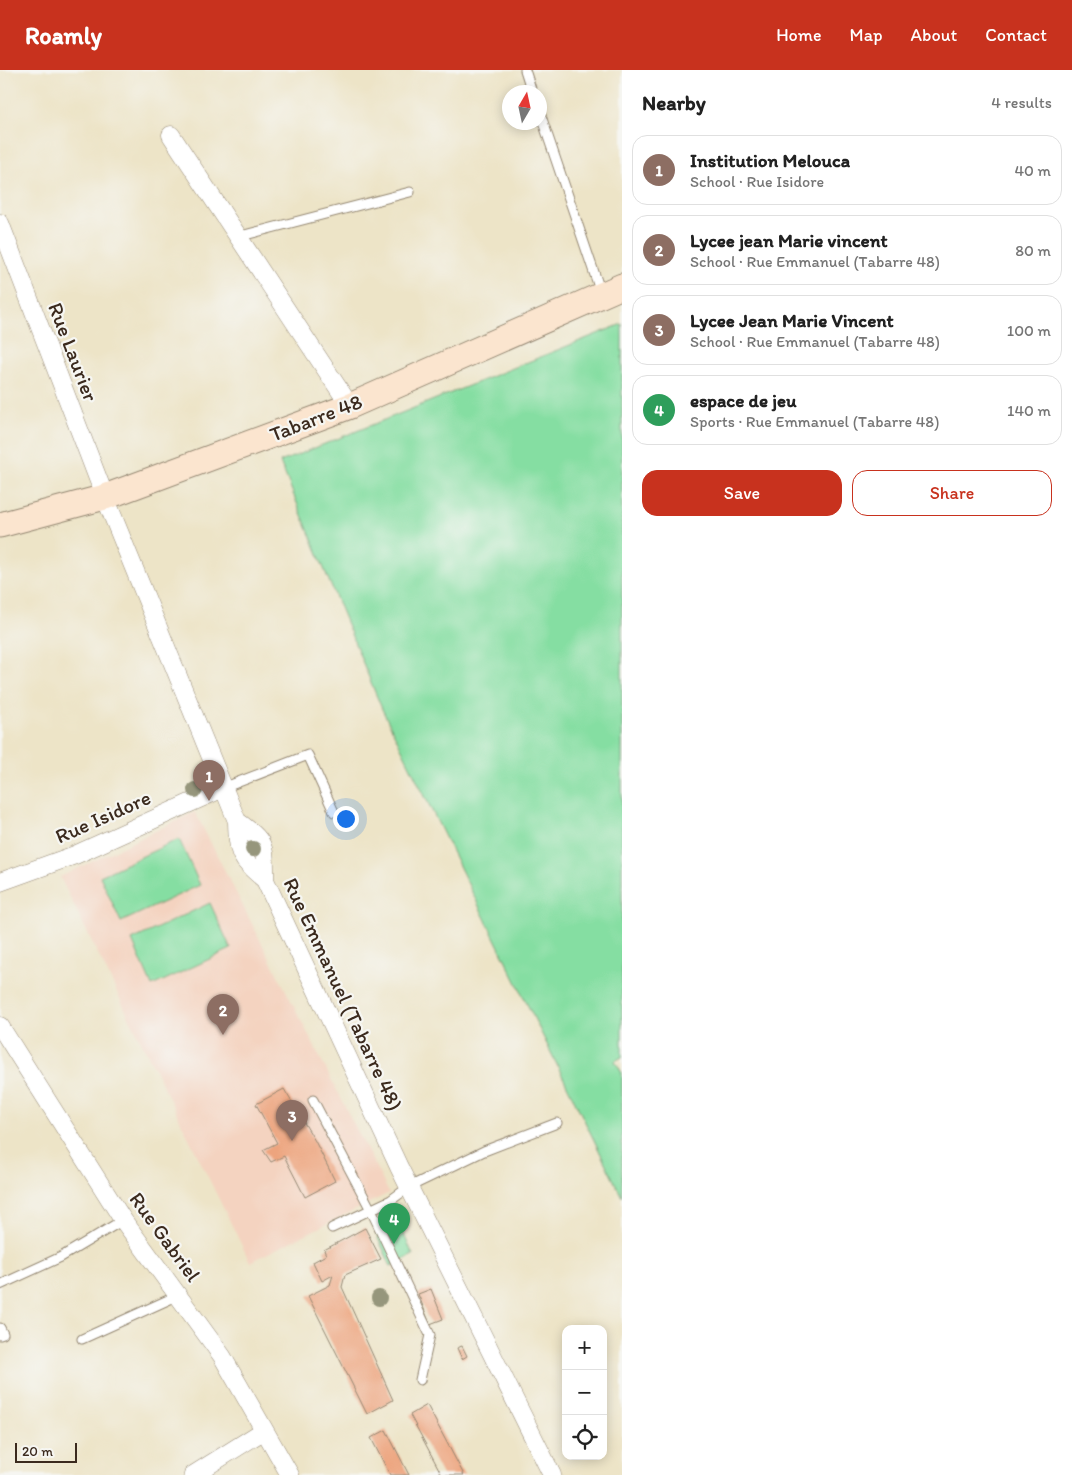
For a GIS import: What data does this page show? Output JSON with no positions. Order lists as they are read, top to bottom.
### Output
{
  "streets": {
    "street": [
      "Rue Laurier",
      "Tabarre 48",
      "Rue Isidore",
      "Rue Emmanuel (Tabarre 48)",
      "Rue Gabriel"
    ]
  },
  "crossings": [
    ["Rue Laurier", "Tabarre 48"],
    ["Rue Laurier", "Rue Emmanuel (Tabarre 48)"],
    ["Tabarre 48", "Rue Emmanuel (Tabarre 48)"],
    ["Rue Isidore", "Rue Emmanuel (Tabarre 48)"]
  ],
  "scale_bar": "20 m",
  "north": "top",
  "page": {
    "header": "Roamly",
    "nav": [
      "Home",
      "Map",
      "About",
      "Contact"
    ],
    "heading": ["Nearby", "4 results"],
    "list": [
      {
        "mark": "1",
        "name": "Institution Melouca",
        "note": "School · Rue Isidore",
        "value": "40 m"
      },
      {
        "mark": "2",
        "name": "Lycee jean Marie vincent",
        "note": "School · Rue Emmanuel (Tabarre 48)",
        "value": "80 m"
      },
      {
        "mark": "3",
        "name": "Lycee Jean Marie Vincent",
        "note": "School · Rue Emmanuel (Tabarre 48)",
        "value": "100 m"
      },
      {
        "mark": "4",
        "name": "espace de jeu",
        "note": "Sports · Rue Emmanuel (Tabarre 48)",
        "value": "140 m"
      }
    ],
    "buttons": ["Save", "Share"],
    "pins": [
      "1",
      "2",
      "3",
      "4"
    ],
    "map_buttons": ["+", "−"],
    "scale": "20 m"
  }
}
